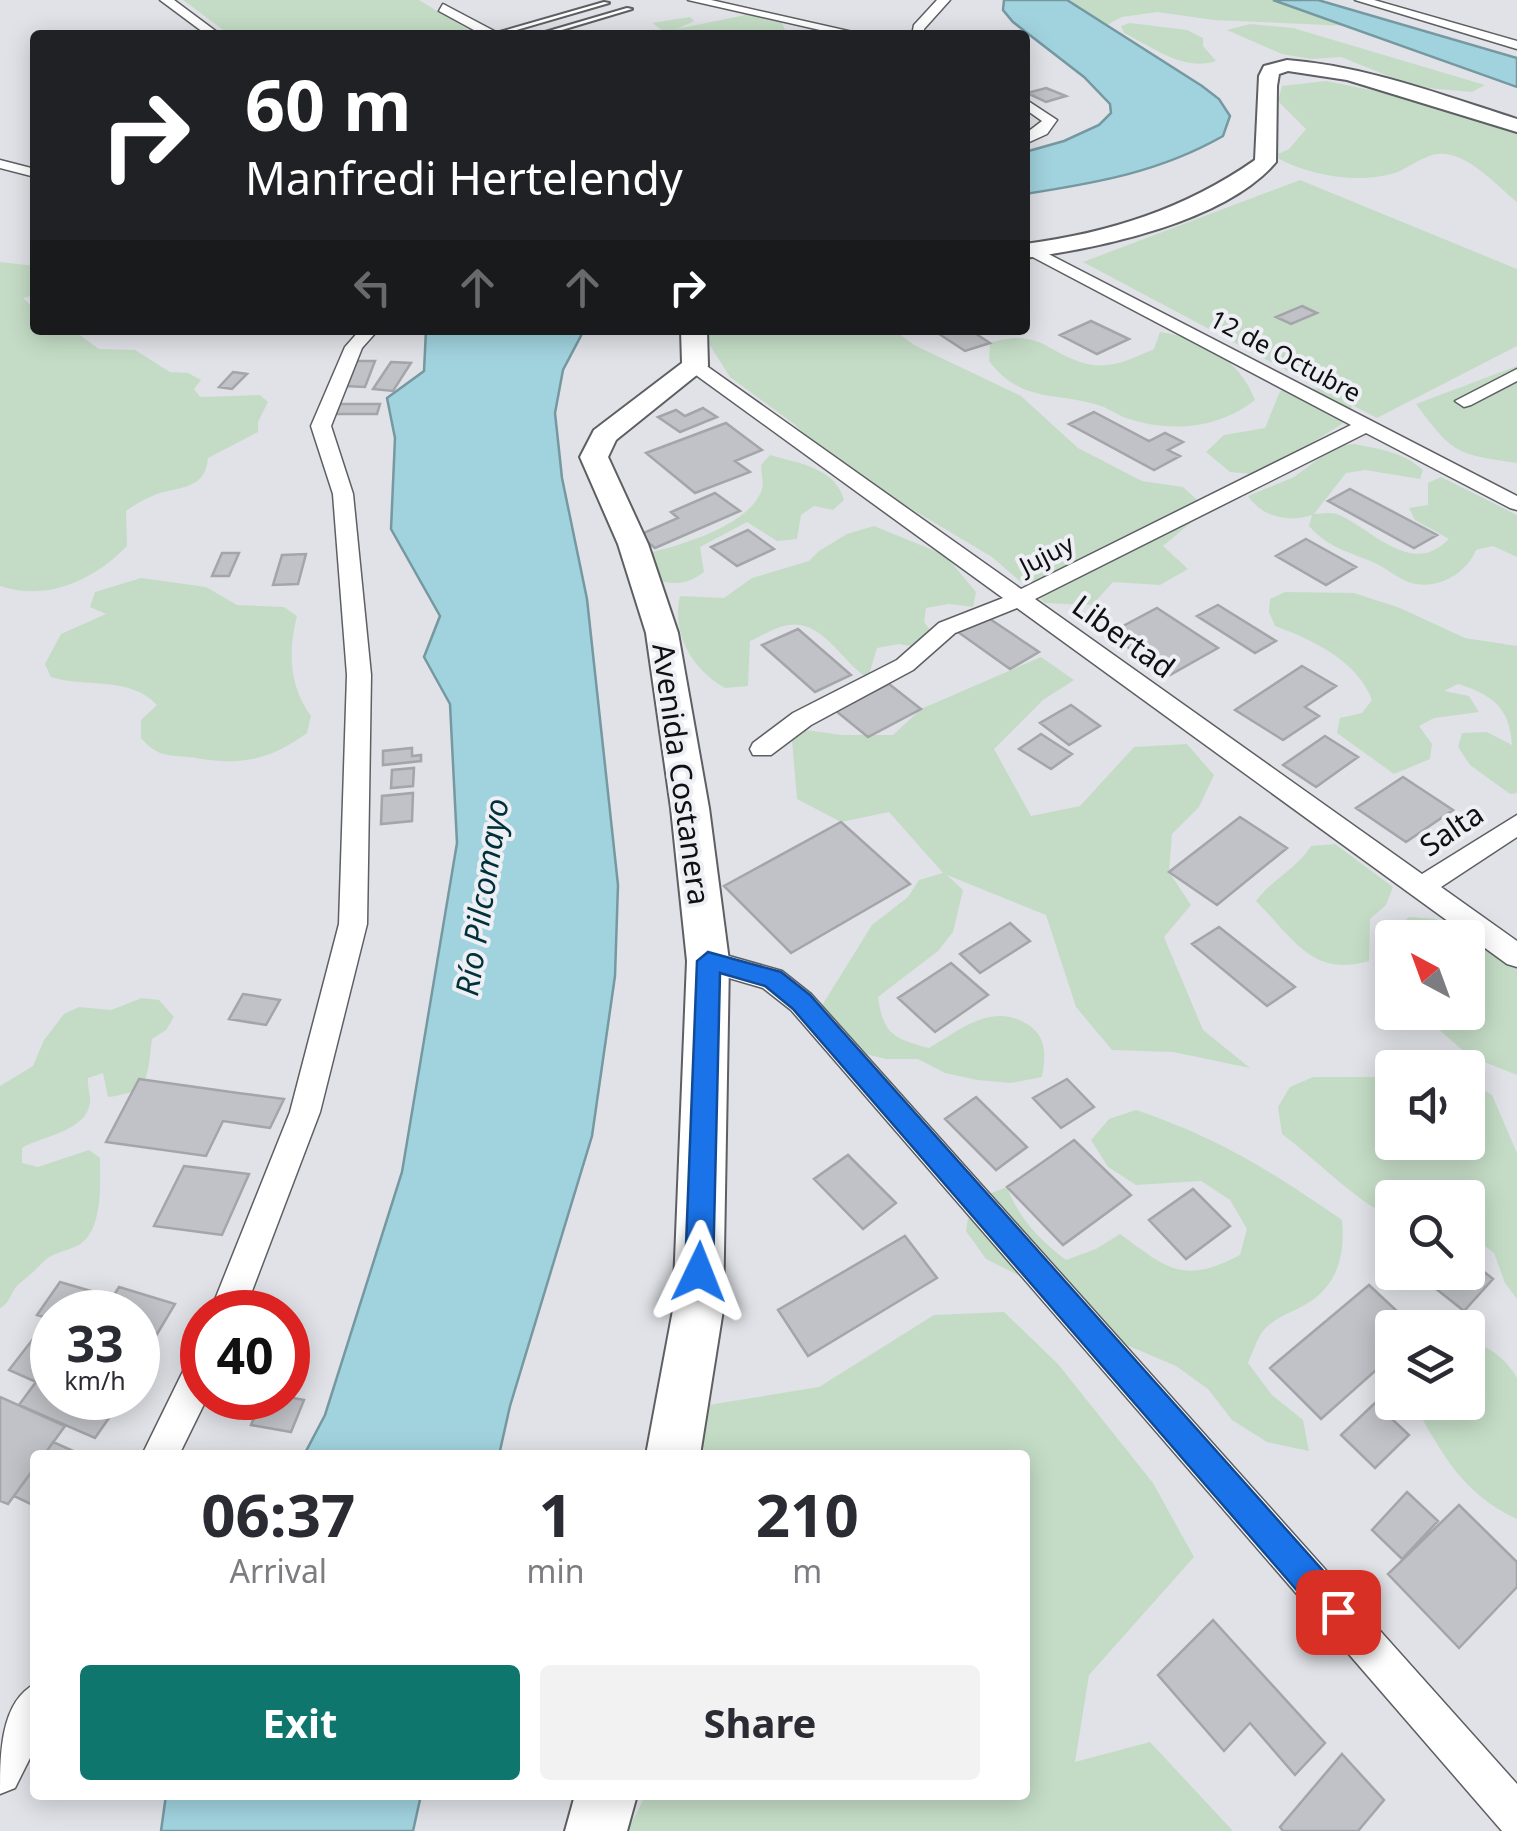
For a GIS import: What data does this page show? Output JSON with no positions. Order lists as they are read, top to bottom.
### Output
{
  "streets": {
    "street": [
      "12 de Octubre",
      "Jujuy",
      "Libertad",
      "Avenida Costanera",
      "Salta"
    ]
  },
  "crossings": [
    ["12 de Octubre", "Jujuy"],
    ["Jujuy", "Libertad"],
    ["Libertad", "Avenida Costanera"],
    ["Libertad", "Salta"]
  ],
  "water": ["Río Pilcomayo"],
  "north": "top left",
  "page": {
    "turn": ["60 m", "Manfredi Hertelendy"],
    "speed": "33 km/h",
    "limit": "40",
    "eta": [
      "06:37",
      "Arrival",
      "1",
      "min",
      "210",
      "m"
    ],
    "buttons": ["Exit", "Share"]
  }
}
